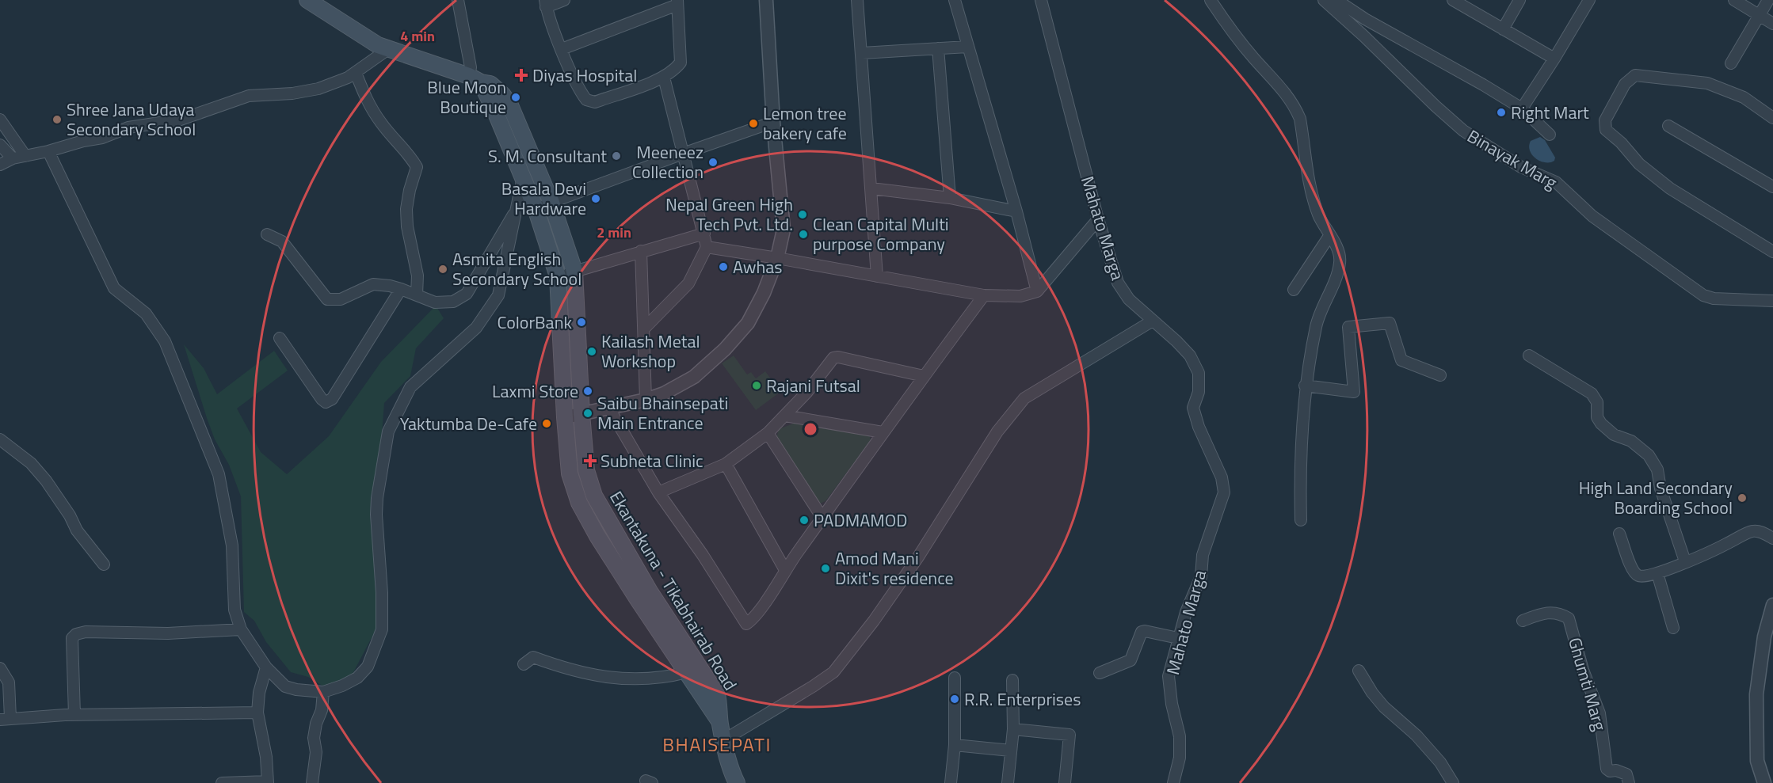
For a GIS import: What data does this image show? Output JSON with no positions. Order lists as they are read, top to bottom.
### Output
{
  "streets": {
    "main road": ["Ekantakuna - Tikabhairab Road"],
    "street": ["Binayak Marg", "Mahato Marga", "Ghumti Marg"]
  },
  "districts": ["BHAISEPATI"],
  "places": {
    "health": ["Diyas Hospital", "Subheta Clinic"],
    "other": [
      "Blue Moon Boutique",
      "Right Mart",
      "Shree Jana Udaya Secondary School",
      "Lemon tree bakery cafe",
      "S. M. Consultant",
      "Meeneez Collection",
      "Basala Devi Hardware",
      "Nepal Green High Tech Pvt. Ltd.",
      "Clean Capital Multi purpose Company",
      "Awhas",
      "Asmita English Secondary School",
      "ColorBank",
      "Kailash Metal Workshop",
      "Rajani Futsal",
      "Laxmi Store",
      "Saibu Bhainsepati Main Entrance",
      "Yaktumba De-Cafe",
      "High Land Secondary Boarding School",
      "PADMAMOD",
      "Amod Mani Dixit's residence",
      "R.R. Enterprises"
    ]
  },
  "rings": ["4 min", "2 min"]
}
